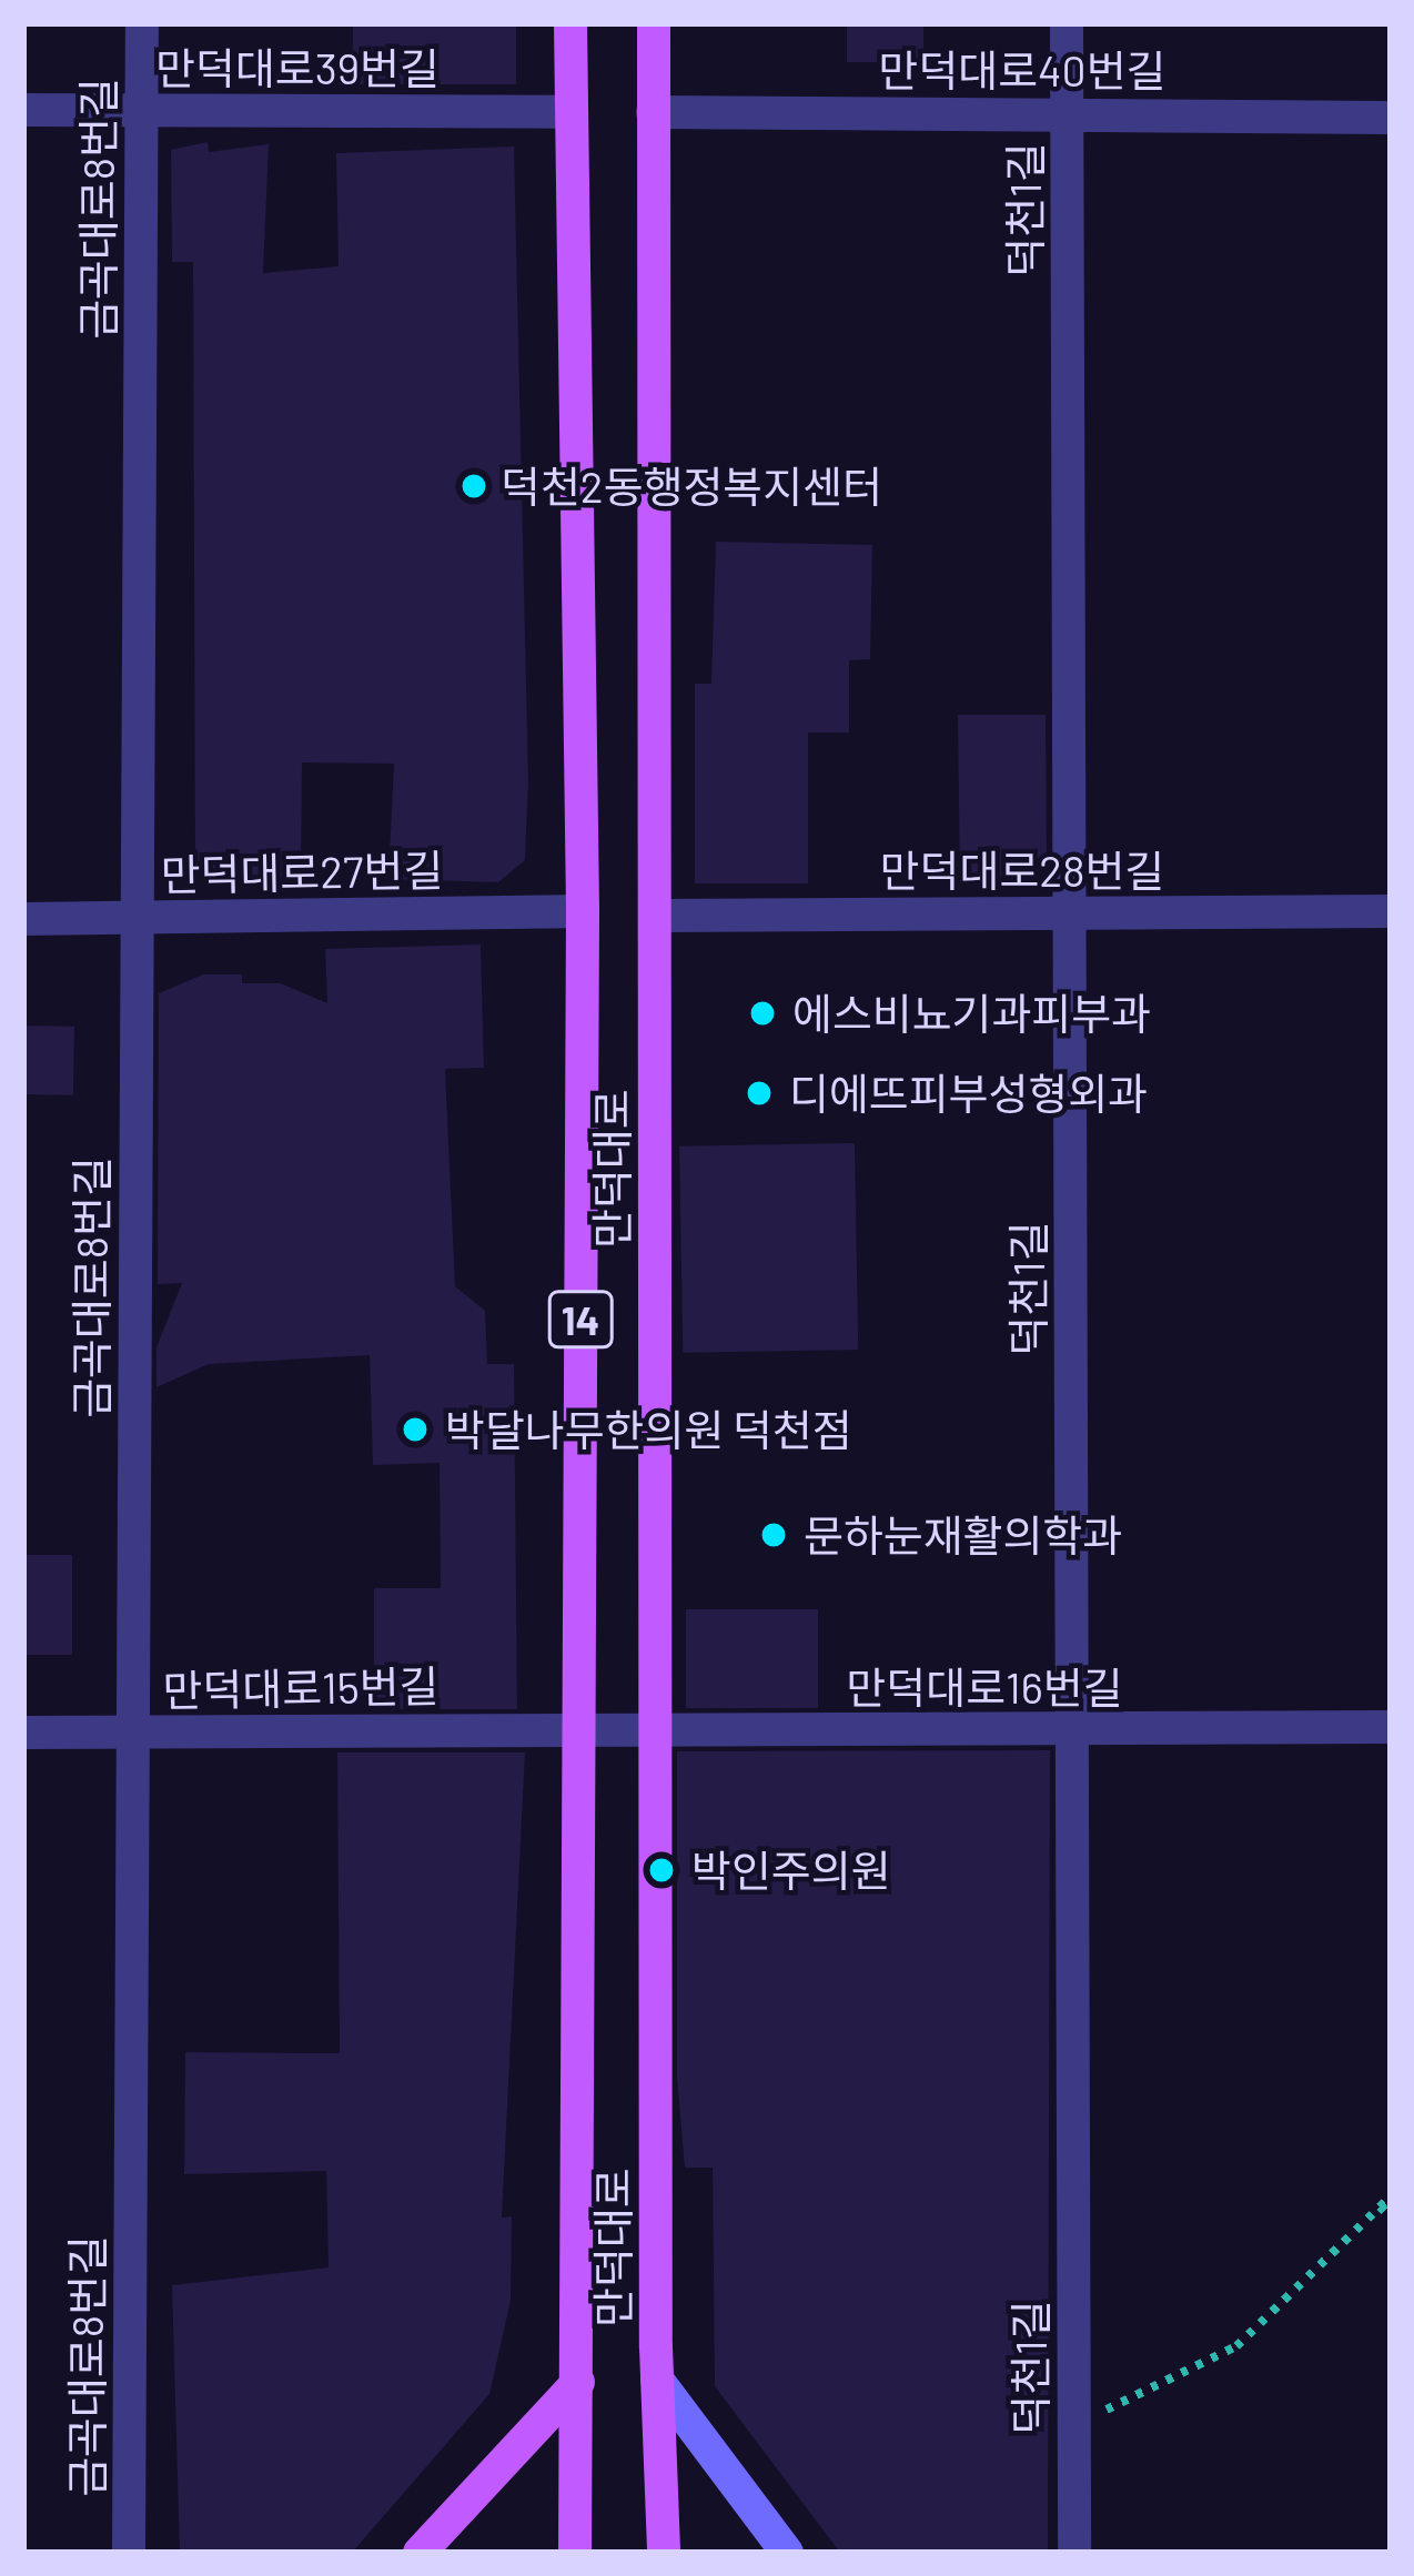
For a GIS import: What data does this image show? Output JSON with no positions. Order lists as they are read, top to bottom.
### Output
{
  "streets": {
    "main road": ["만덕대로", "14"],
    "street": [
      "만덕대로39번길",
      "만덕대로40번길",
      "금곡대로8번길",
      "덕천1길",
      "만덕대로28번길",
      "만덕대로27번길",
      "만덕대로16번길",
      "만덕대로15번길"
    ]
  },
  "crossings": [
    ["만덕대로39번길", "금곡대로8번길"],
    ["만덕대로39번길", "만덕대로"],
    ["만덕대로40번길", "덕천1길"],
    ["만덕대로40번길", "만덕대로"],
    ["금곡대로8번길", "만덕대로27번길"],
    ["금곡대로8번길", "만덕대로15번길"],
    ["덕천1길", "만덕대로28번길"],
    ["덕천1길", "만덕대로16번길"],
    ["만덕대로28번길", "만덕대로"],
    ["만덕대로27번길", "만덕대로"],
    ["만덕대로", "만덕대로16번길"],
    ["만덕대로", "만덕대로15번길"],
    ["만덕대로16번길", "만덕대로15번길"]
  ],
  "places": [
    "덕천2동행정복지센터",
    "에스비뇨기과피부과",
    "디에뜨피부성형외과",
    "박달나무한의원 덕천점",
    "문하눈재활의학과",
    "박인주의원"
  ]
}
